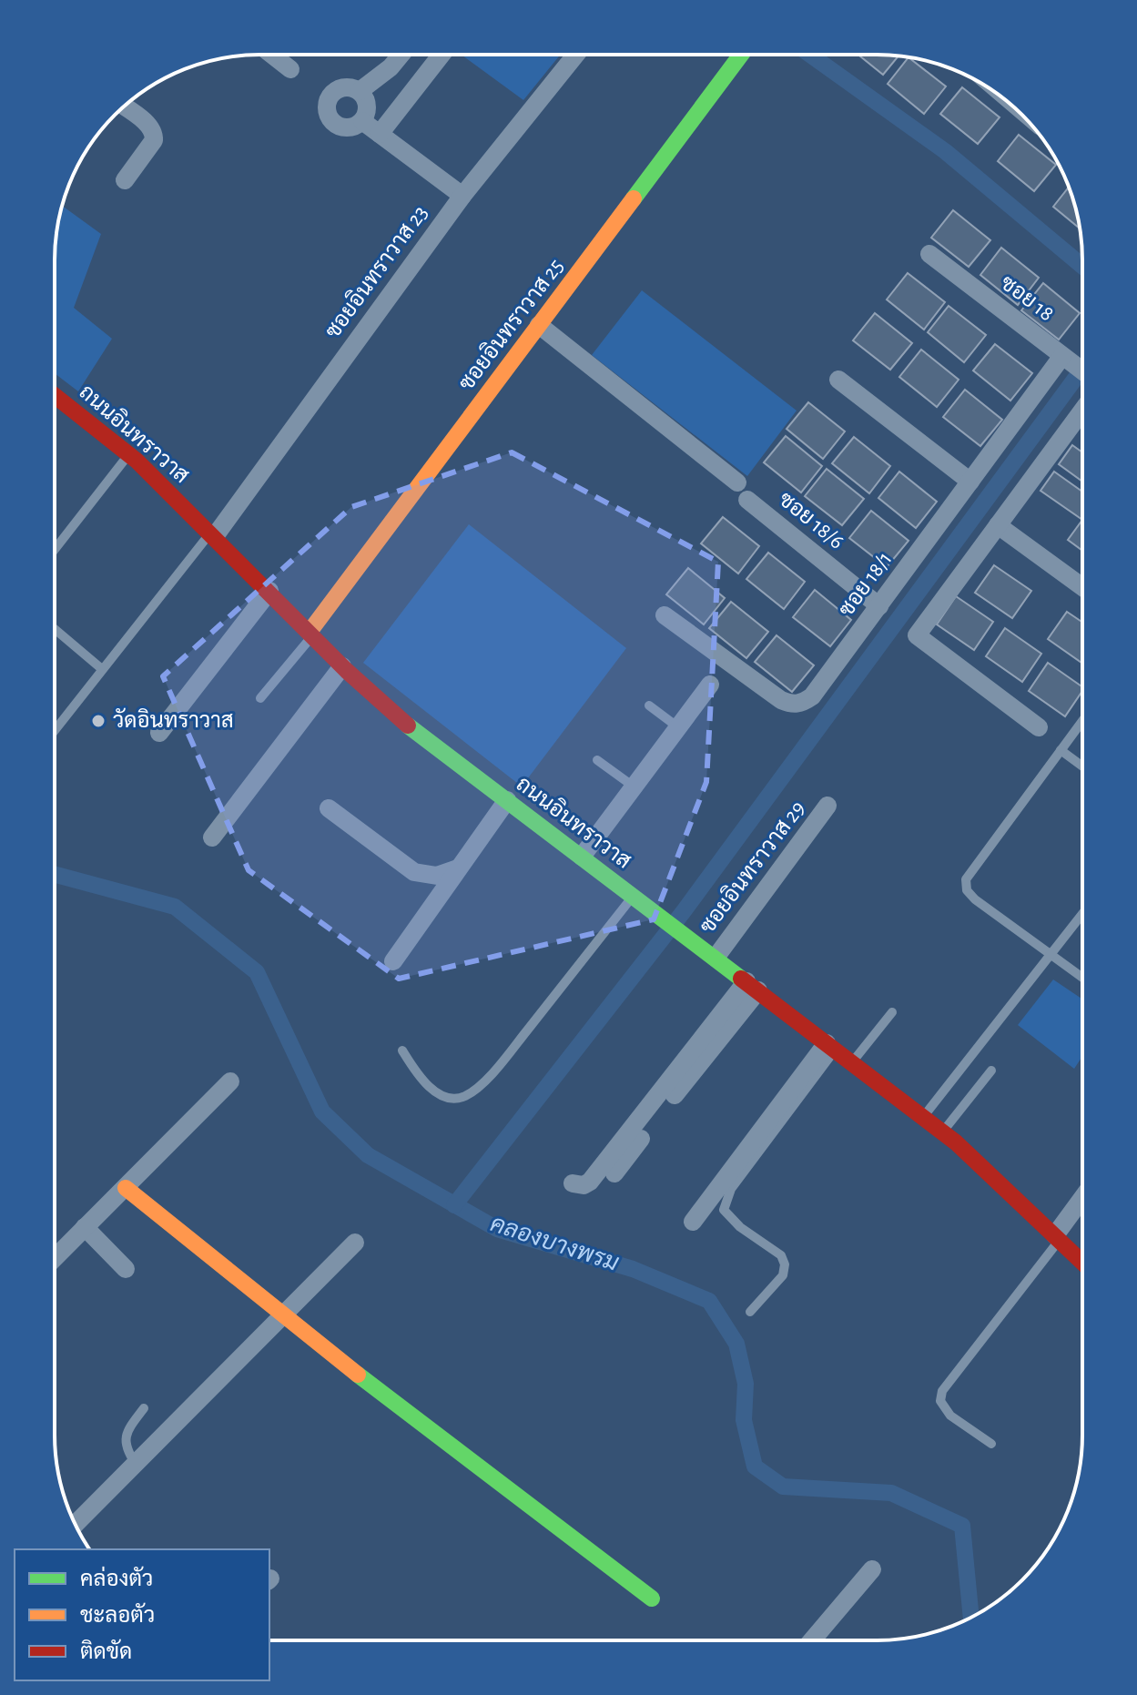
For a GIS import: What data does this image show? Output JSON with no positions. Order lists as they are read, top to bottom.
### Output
{
  "streets": {
    "street": [
      "ซอยอินทราวาส 23",
      "ซอย 18",
      "ซอยอินทราวาส 25",
      "ถนนอินทราวาส",
      "ซอย 18/6",
      "ซอย 18/1",
      "ซอยอินทราวาส 29"
    ]
  },
  "crossings": [
    ["ซอยอินทราวาส 23", "ถนนอินทราวาส"],
    ["ซอย 18", "ซอย 18/1"],
    ["ซอยอินทราวาส 25", "ถนนอินทราวาส"],
    ["ถนนอินทราวาส", "ซอยอินทราวาส 29"],
    ["ซอย 18/6", "ซอย 18/1"]
  ],
  "water": ["คลองบางพรม"],
  "places": ["วัดอินทราวาส"],
  "legend": ["คล่องตัว", "ชะลอตัว", "ติดขัด"]
}
